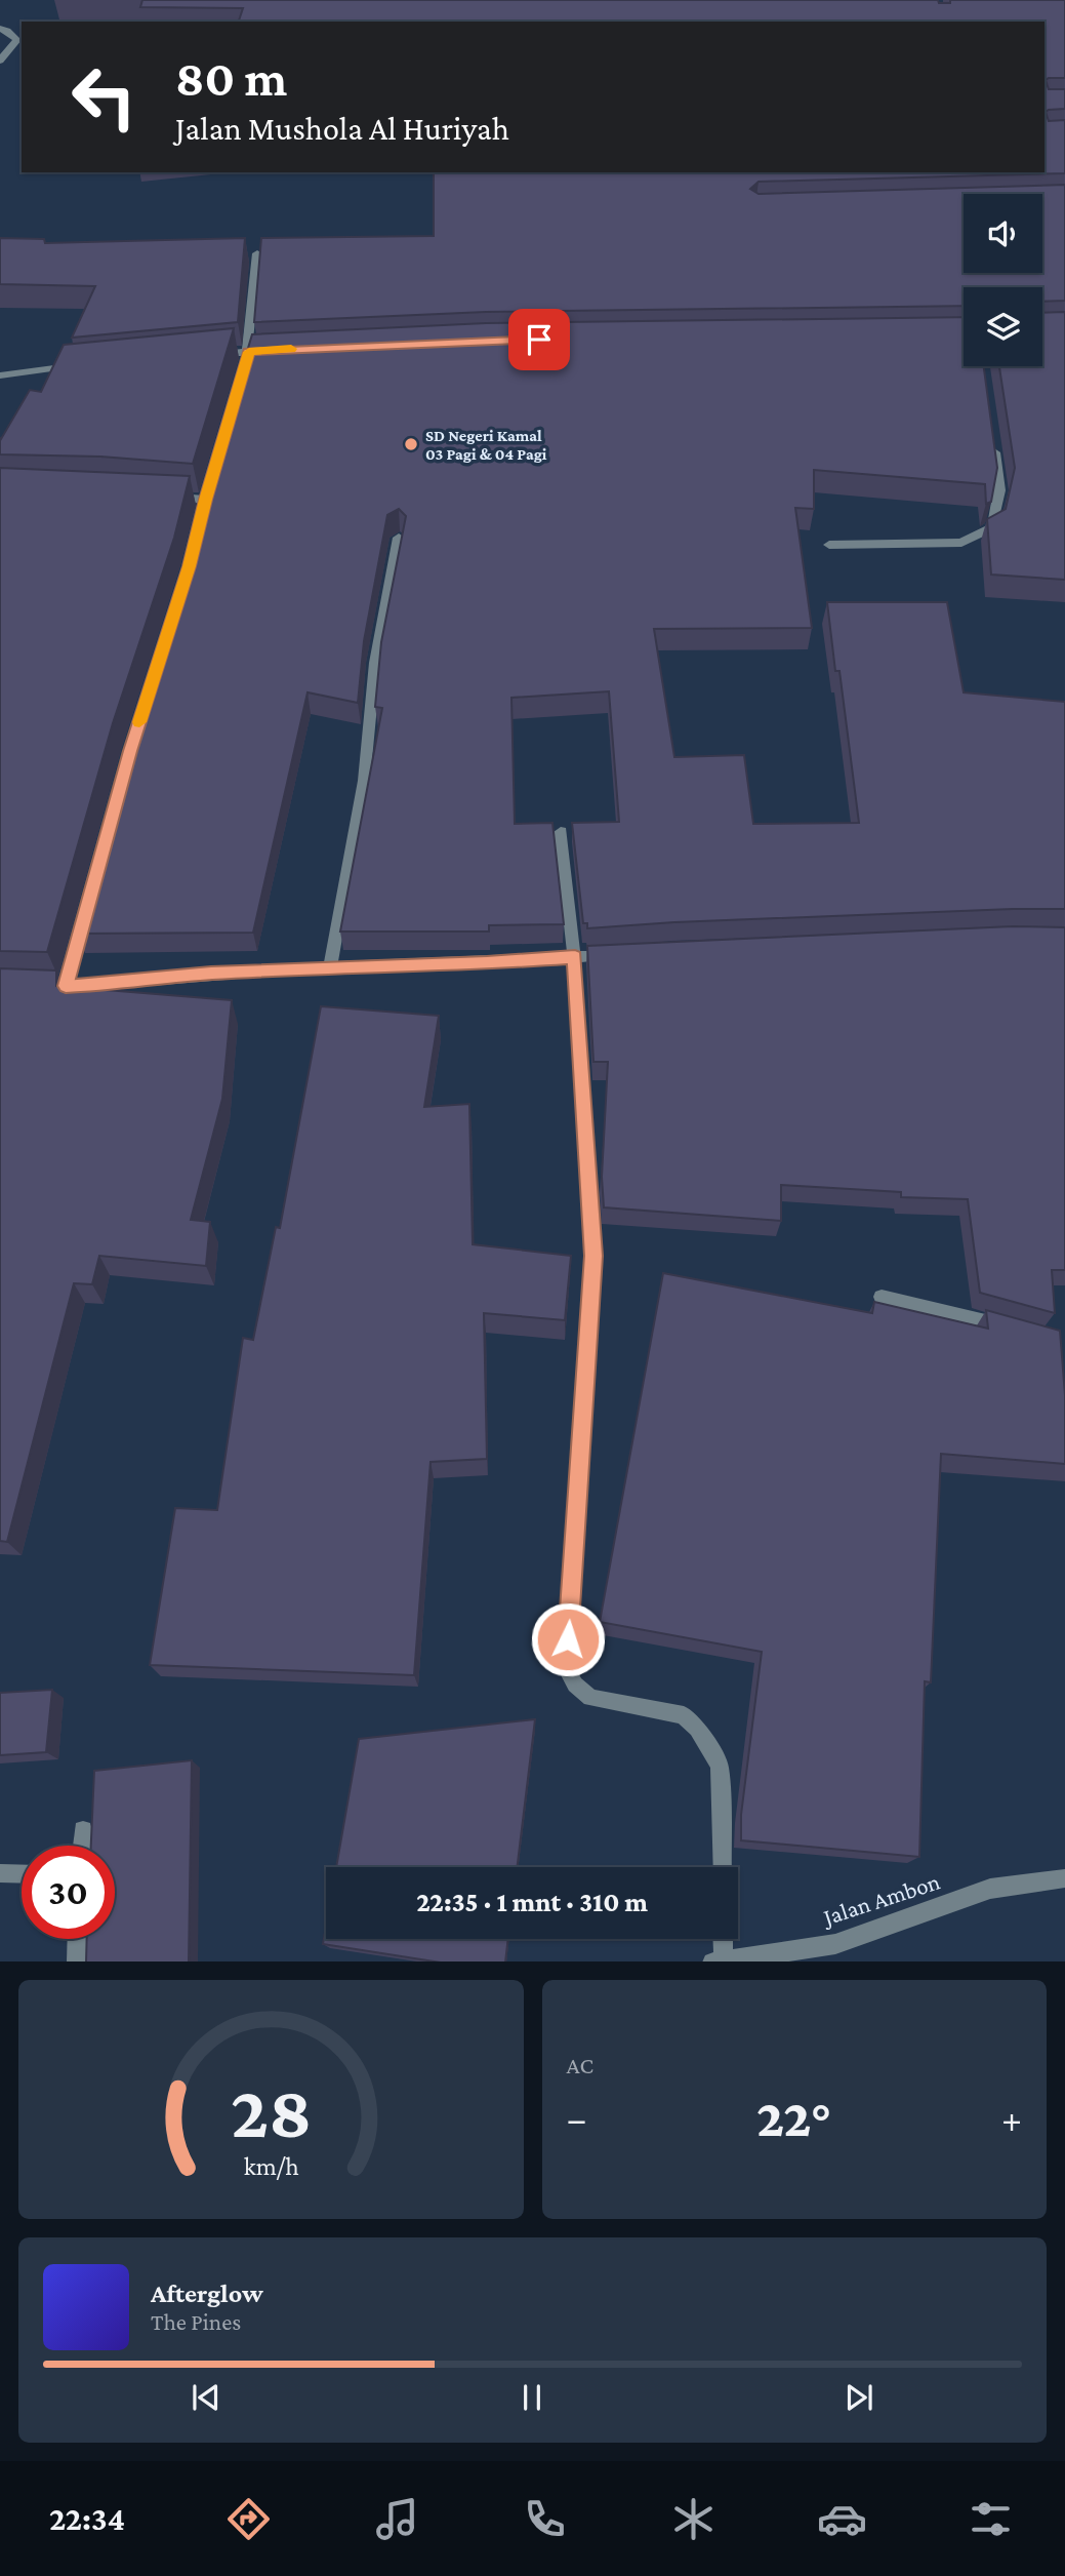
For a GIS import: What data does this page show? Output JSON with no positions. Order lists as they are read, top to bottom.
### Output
{
  "streets": {
    "street": ["Jalan Ambon"]
  },
  "places": ["SD Negeri Kamal 03 Pagi & 04 Pagi"],
  "page": {
    "turn": ["80 m", "Jalan Mushola Al Huriyah"],
    "limit": "30",
    "trip": "22:35 · 1 mnt · 310 m",
    "tile": "AC",
    "heat": ["−", "22°", "+"],
    "song": ["Afterglow", "The Pines"],
    "tabs": "22:34",
    "gauge": ["28", "km/h"]
  }
}
